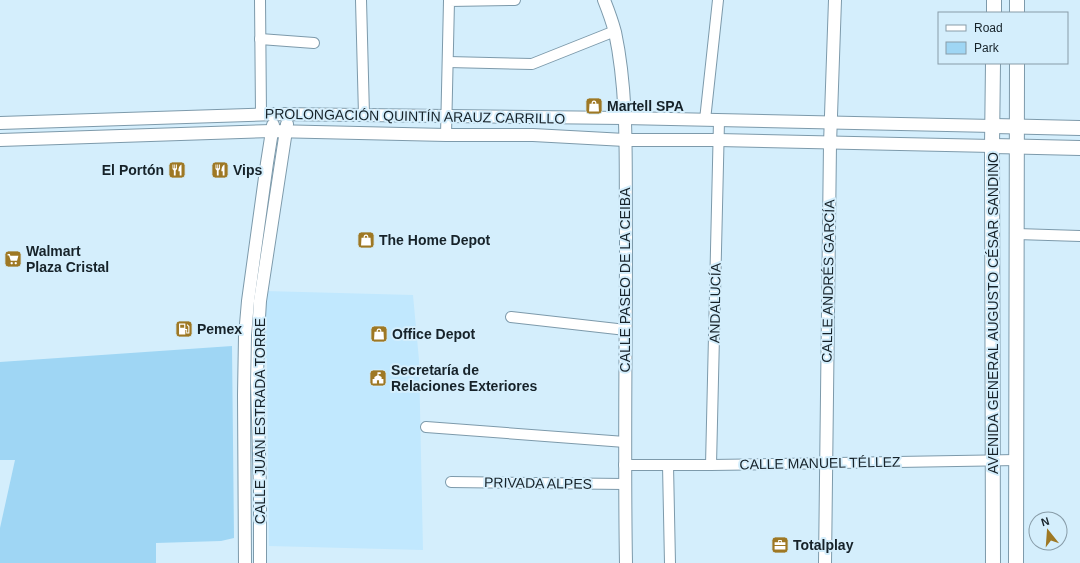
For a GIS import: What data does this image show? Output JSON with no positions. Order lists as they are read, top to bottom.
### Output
{
  "streets": {
    "main road": ["AVENIDA GENERAL AUGUSTO CÉSAR SANDINO"],
    "street": [
      "PROLONGACIÓN QUINTÍN ARAUZ CARRILLO",
      "CALLE PASEO DE LA CEIBA",
      "CALLE ANDRÉS GARCÍA",
      "ANDALUCÍA",
      "CALLE JUAN ESTRADA TORRE",
      "CALLE MANUEL TÉLLEZ",
      "PRIVADA ALPES"
    ]
  },
  "crossings": [
    ["PROLONGACIÓN QUINTÍN ARAUZ CARRILLO", "CALLE PASEO DE LA CEIBA"],
    ["PROLONGACIÓN QUINTÍN ARAUZ CARRILLO", "CALLE ANDRÉS GARCÍA"],
    ["PROLONGACIÓN QUINTÍN ARAUZ CARRILLO", "ANDALUCÍA"],
    ["PROLONGACIÓN QUINTÍN ARAUZ CARRILLO", "AVENIDA GENERAL AUGUSTO CÉSAR SANDINO"],
    ["PROLONGACIÓN QUINTÍN ARAUZ CARRILLO", "CALLE JUAN ESTRADA TORRE"],
    ["CALLE PASEO DE LA CEIBA", "CALLE MANUEL TÉLLEZ"],
    ["CALLE PASEO DE LA CEIBA", "PRIVADA ALPES"],
    ["CALLE ANDRÉS GARCÍA", "CALLE MANUEL TÉLLEZ"],
    ["ANDALUCÍA", "CALLE MANUEL TÉLLEZ"],
    ["AVENIDA GENERAL AUGUSTO CÉSAR SANDINO", "CALLE MANUEL TÉLLEZ"]
  ],
  "places": {
    "shop": ["Martell SPA", "The Home Depot", "Office Depot"],
    "restaurant": ["El Portón", "Vips"],
    "supermarket": ["Walmart Plaza Cristal"],
    "fuel station": ["Pemex"],
    "public building": ["Secretaría de Relaciones Exteriores"],
    "office": ["Totalplay"]
  },
  "legend": ["Road", "Park"],
  "north": "top"
}
